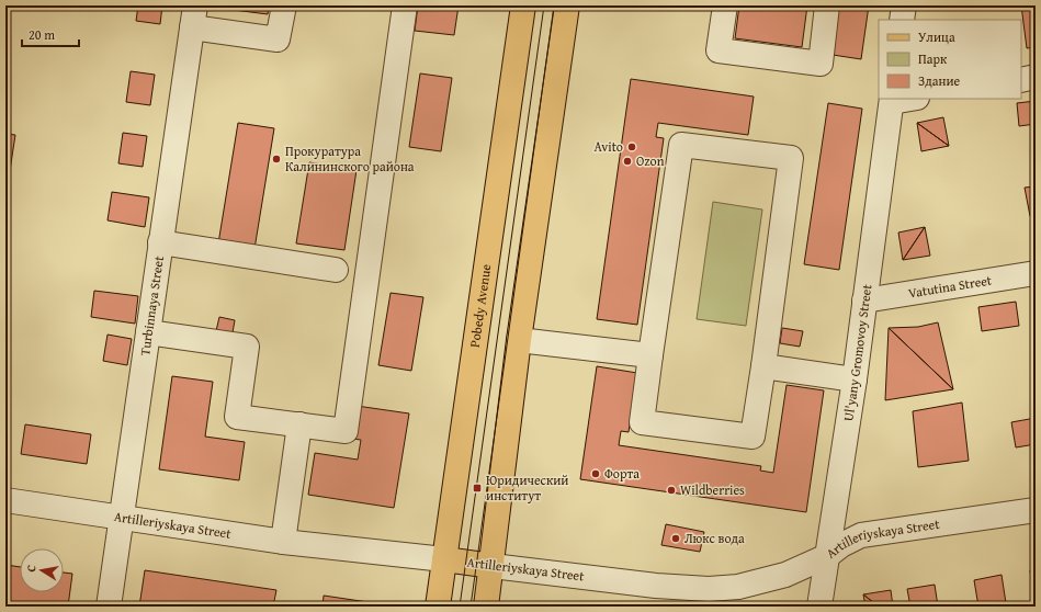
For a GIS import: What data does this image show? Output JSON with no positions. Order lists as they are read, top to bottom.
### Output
{
  "streets": {
    "main road": ["Pobedy Avenue", "Artilleriyskaya Street"],
    "street": ["Vatutina Street", "Turbinnaya Street", "Ul'yany Gromovoy Street"]
  },
  "crossings": [
    ["Vatutina Street", "Ul'yany Gromovoy Street"],
    ["Turbinnaya Street", "Artilleriyskaya Street"],
    ["Pobedy Avenue", "Artilleriyskaya Street"],
    ["Ul'yany Gromovoy Street", "Artilleriyskaya Street"]
  ],
  "places": {
    "other": [
      "Avito",
      "Прокуратура Калининского района",
      "Ozon",
      "Форта",
      "Wildberries",
      "Люкс вода"
    ],
    "transit": ["Юридический институт"]
  },
  "legend": ["Улица", "Парк", "Здание"],
  "scale_bar": "20 m",
  "north": "left"
}
